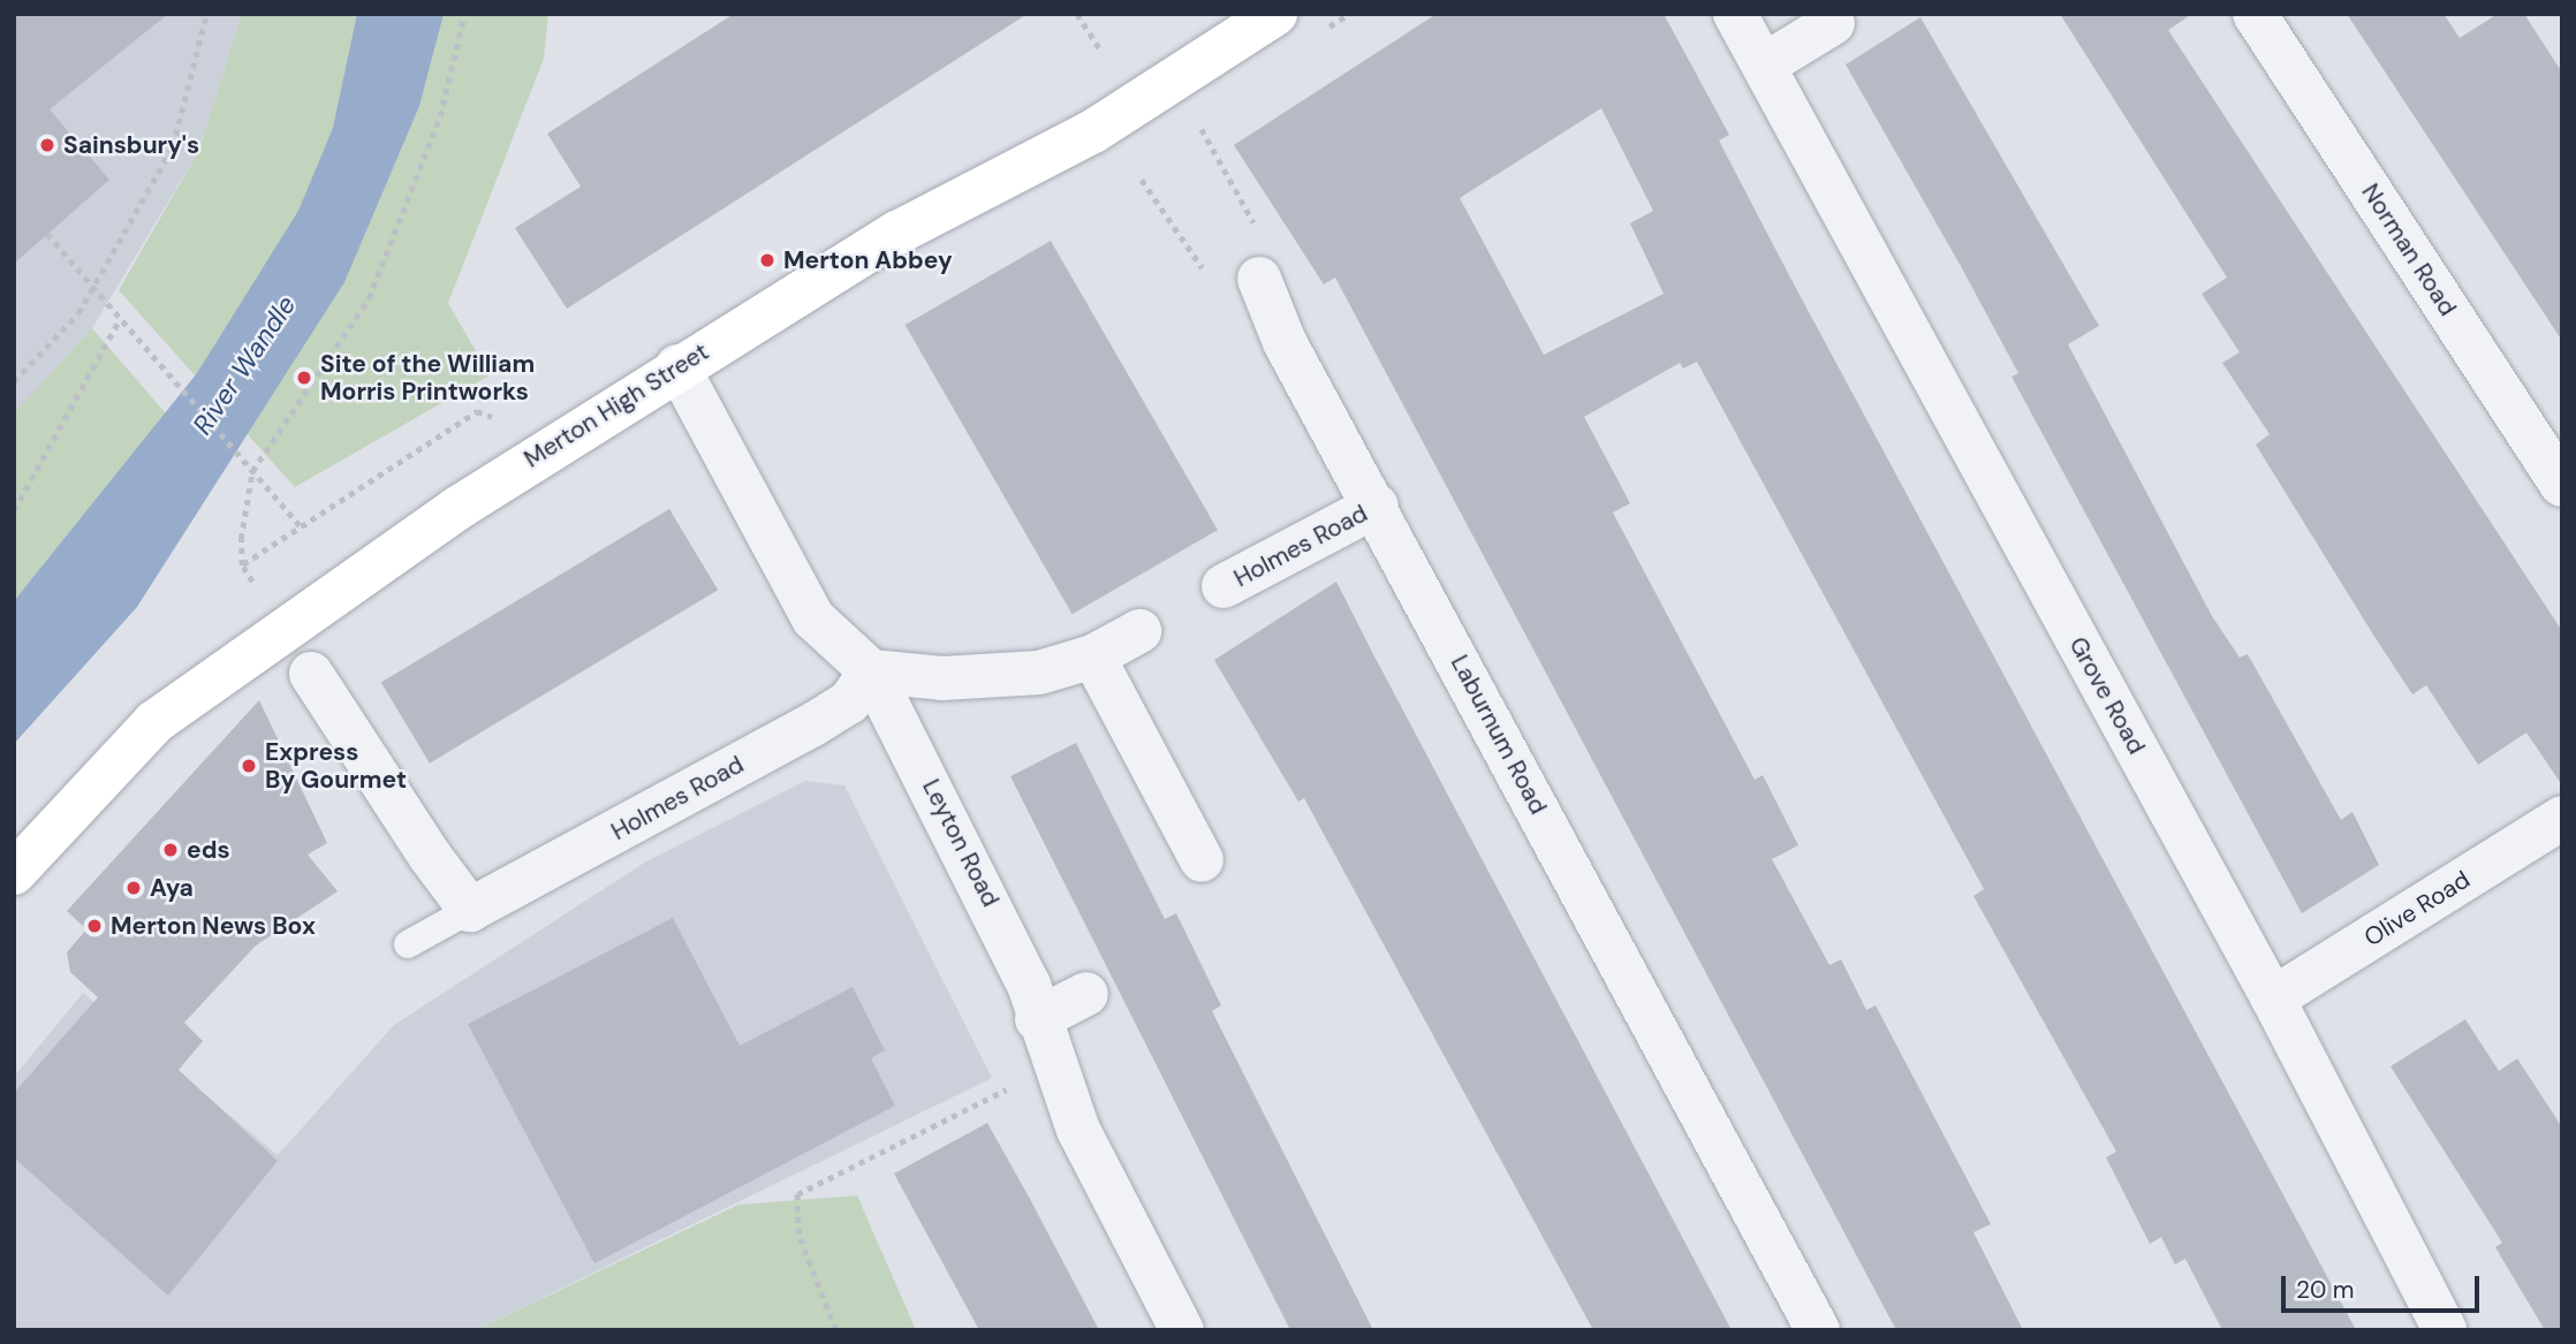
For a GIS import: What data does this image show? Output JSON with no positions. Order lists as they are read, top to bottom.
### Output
{
  "streets": {
    "main road": ["Merton High Street"],
    "street": [
      "Norman Road",
      "Holmes Road",
      "Grove Road",
      "Laburnum Road",
      "Leyton Road",
      "Olive Road"
    ]
  },
  "crossings": [
    ["Holmes Road", "Laburnum Road"],
    ["Holmes Road", "Leyton Road"],
    ["Grove Road", "Olive Road"]
  ],
  "water": ["River Wandle"],
  "places": [
    "Sainsbury's",
    "Merton Abbey",
    "Site of the William Morris Printworks",
    "Express By Gourmet",
    "eds",
    "Aya",
    "Merton News Box"
  ],
  "scale_bar": "20 m"
}
